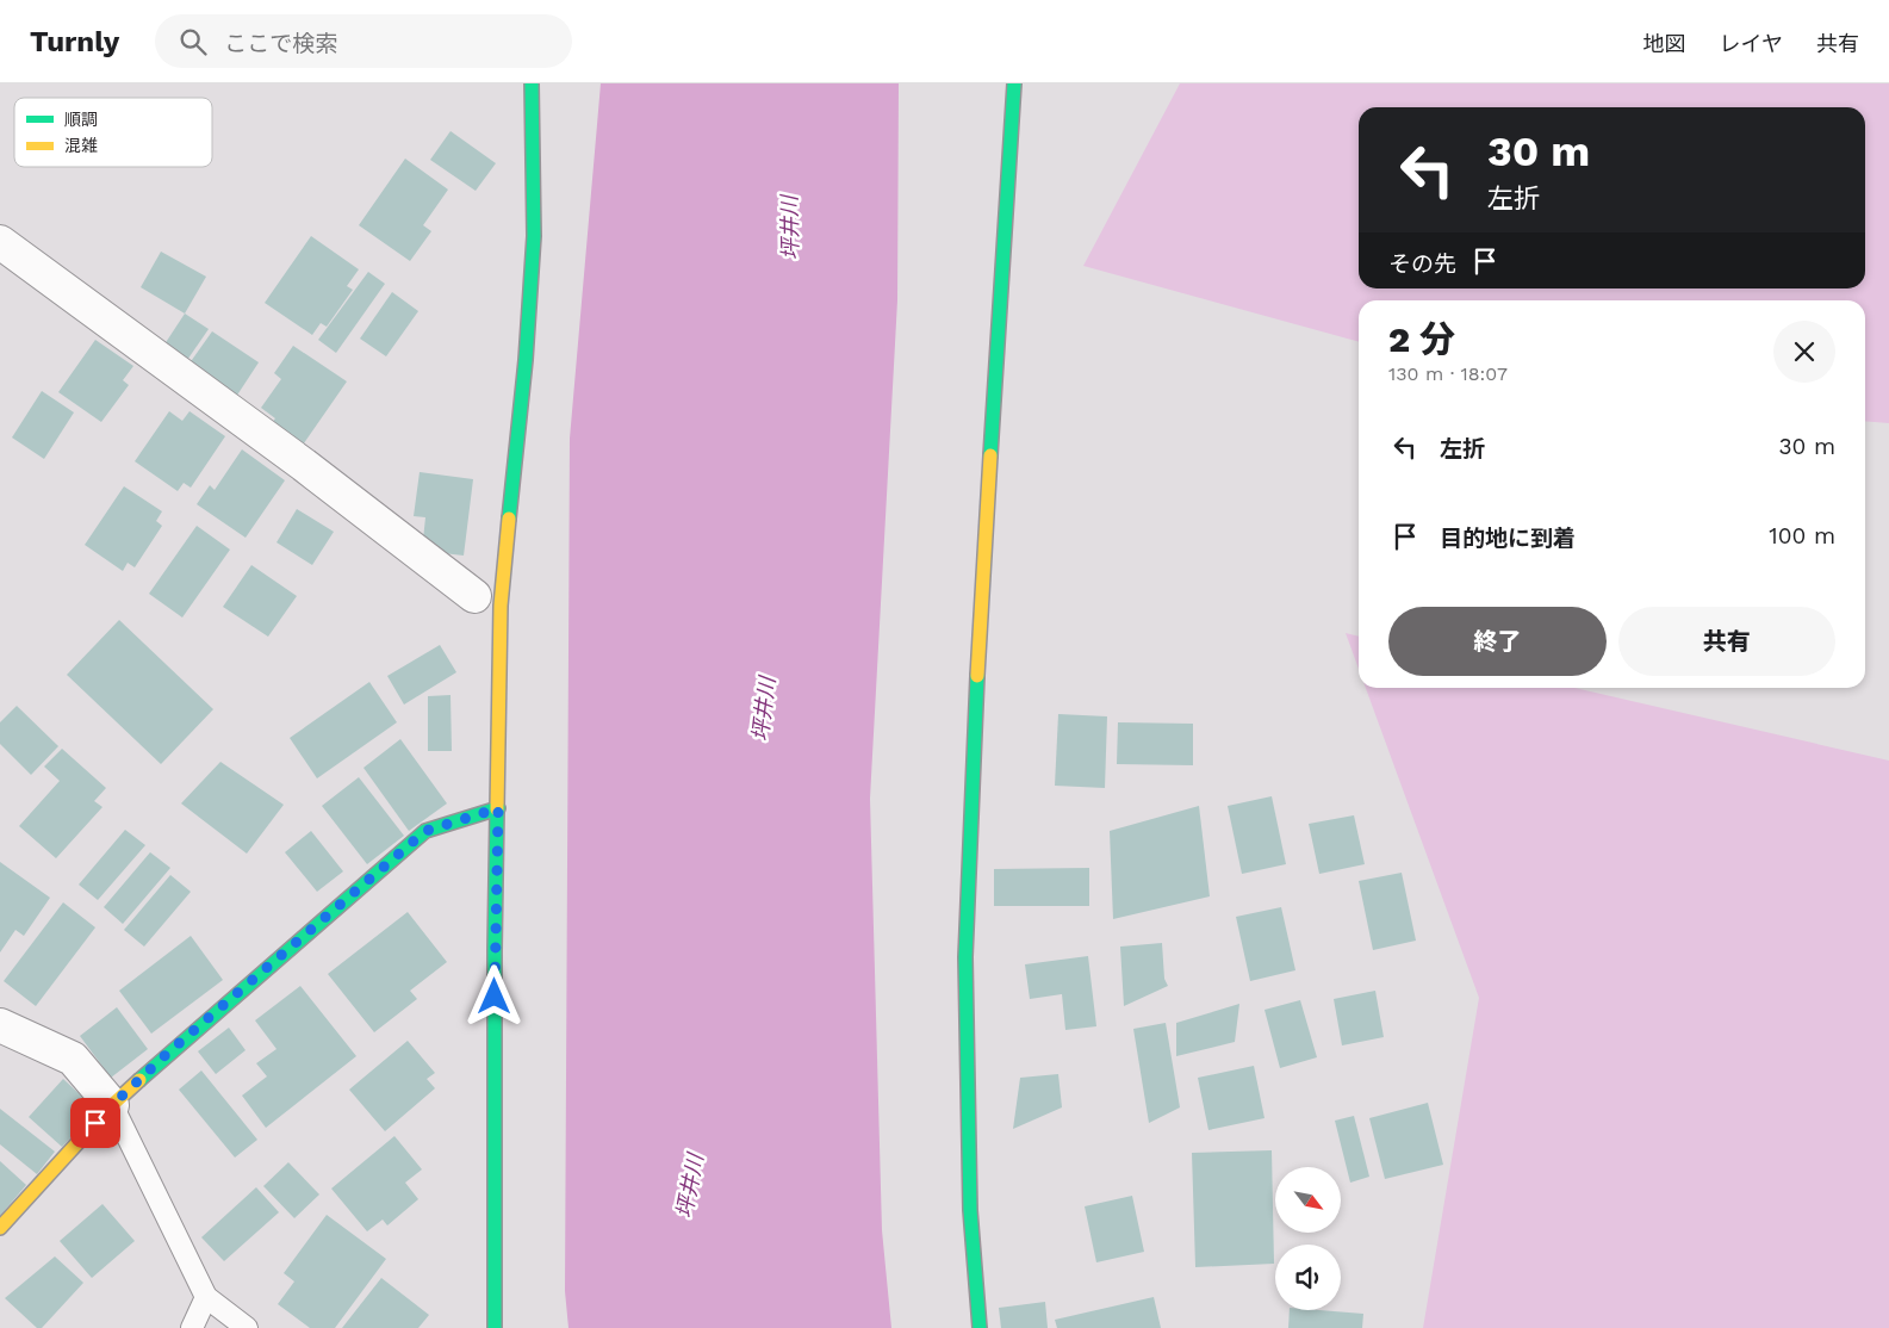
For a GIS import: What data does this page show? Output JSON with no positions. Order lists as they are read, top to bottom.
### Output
{
  "water": ["坪井川"],
  "legend": ["順調", "混雑"],
  "north": "bottom right",
  "page": {
    "header": "Turnly",
    "search": "ここで検索",
    "nav": ["地図", "レイヤ", "共有"],
    "turn": ["30 m", "左折"],
    "then": "その先",
    "heading": ["2 分", "130 m · 18:07"],
    "list": [
      {
        "name": "左折",
        "value": "30 m"
      },
      {
        "name": "目的地に到着",
        "value": "100 m"
      }
    ],
    "buttons": ["終了", "共有"]
  }
}
